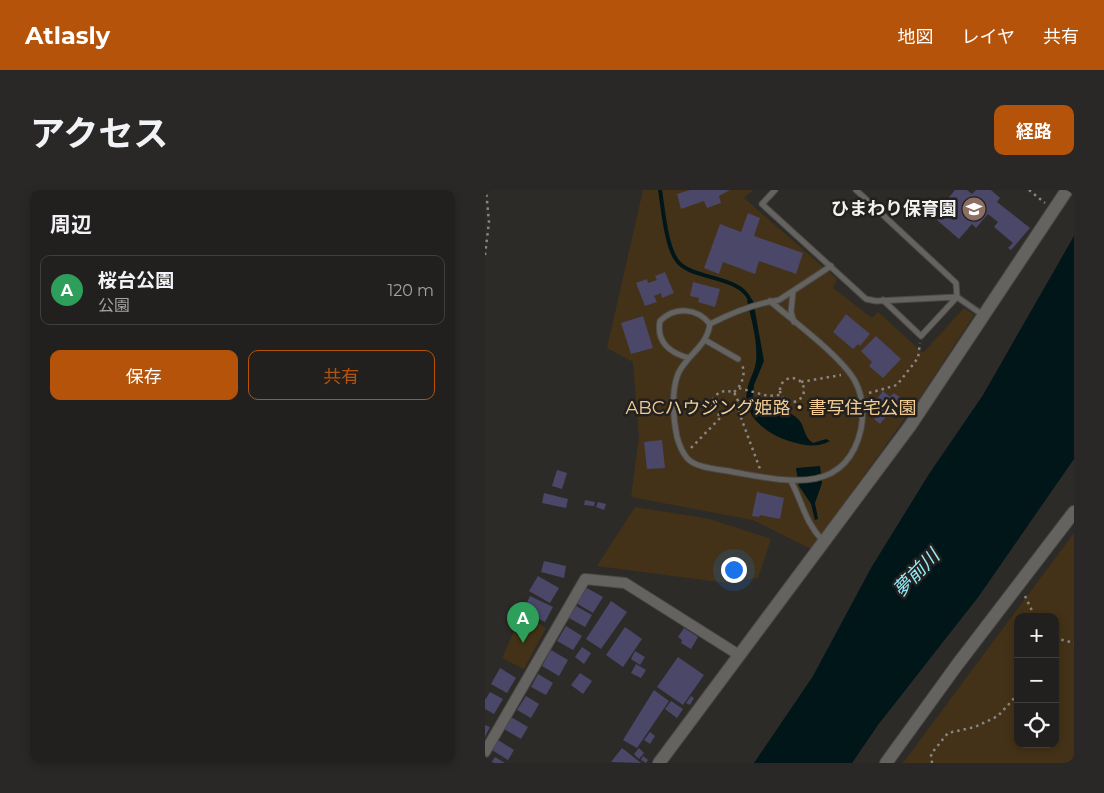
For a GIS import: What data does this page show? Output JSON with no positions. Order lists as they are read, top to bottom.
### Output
{
  "water": ["夢前川"],
  "parks": ["ABCハウジング姫路・書写住宅公園"],
  "places": {
    "school or university": ["ひまわり保育園"]
  },
  "page": {
    "header": "Atlasly",
    "nav": ["地図", "レイヤ", "共有"],
    "title": "アクセス",
    "buttons": [
      "経路",
      ["保存", "共有"]
    ],
    "heading": "周辺",
    "list": [
      {
        "mark": "A",
        "name": "桜台公園",
        "note": "公園",
        "value": "120 m"
      }
    ],
    "pins": "A",
    "map_buttons": ["+", "−"]
  }
}
